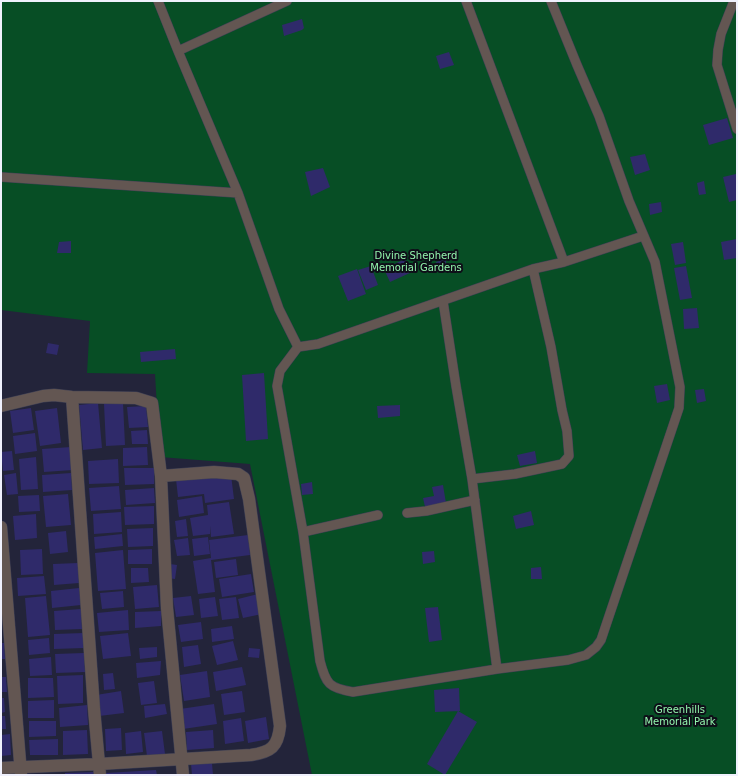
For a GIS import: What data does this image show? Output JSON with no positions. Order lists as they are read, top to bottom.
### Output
{
  "parks": ["Divine Shepherd Memorial Gardens", "Greenhills Memorial Park"]
}
